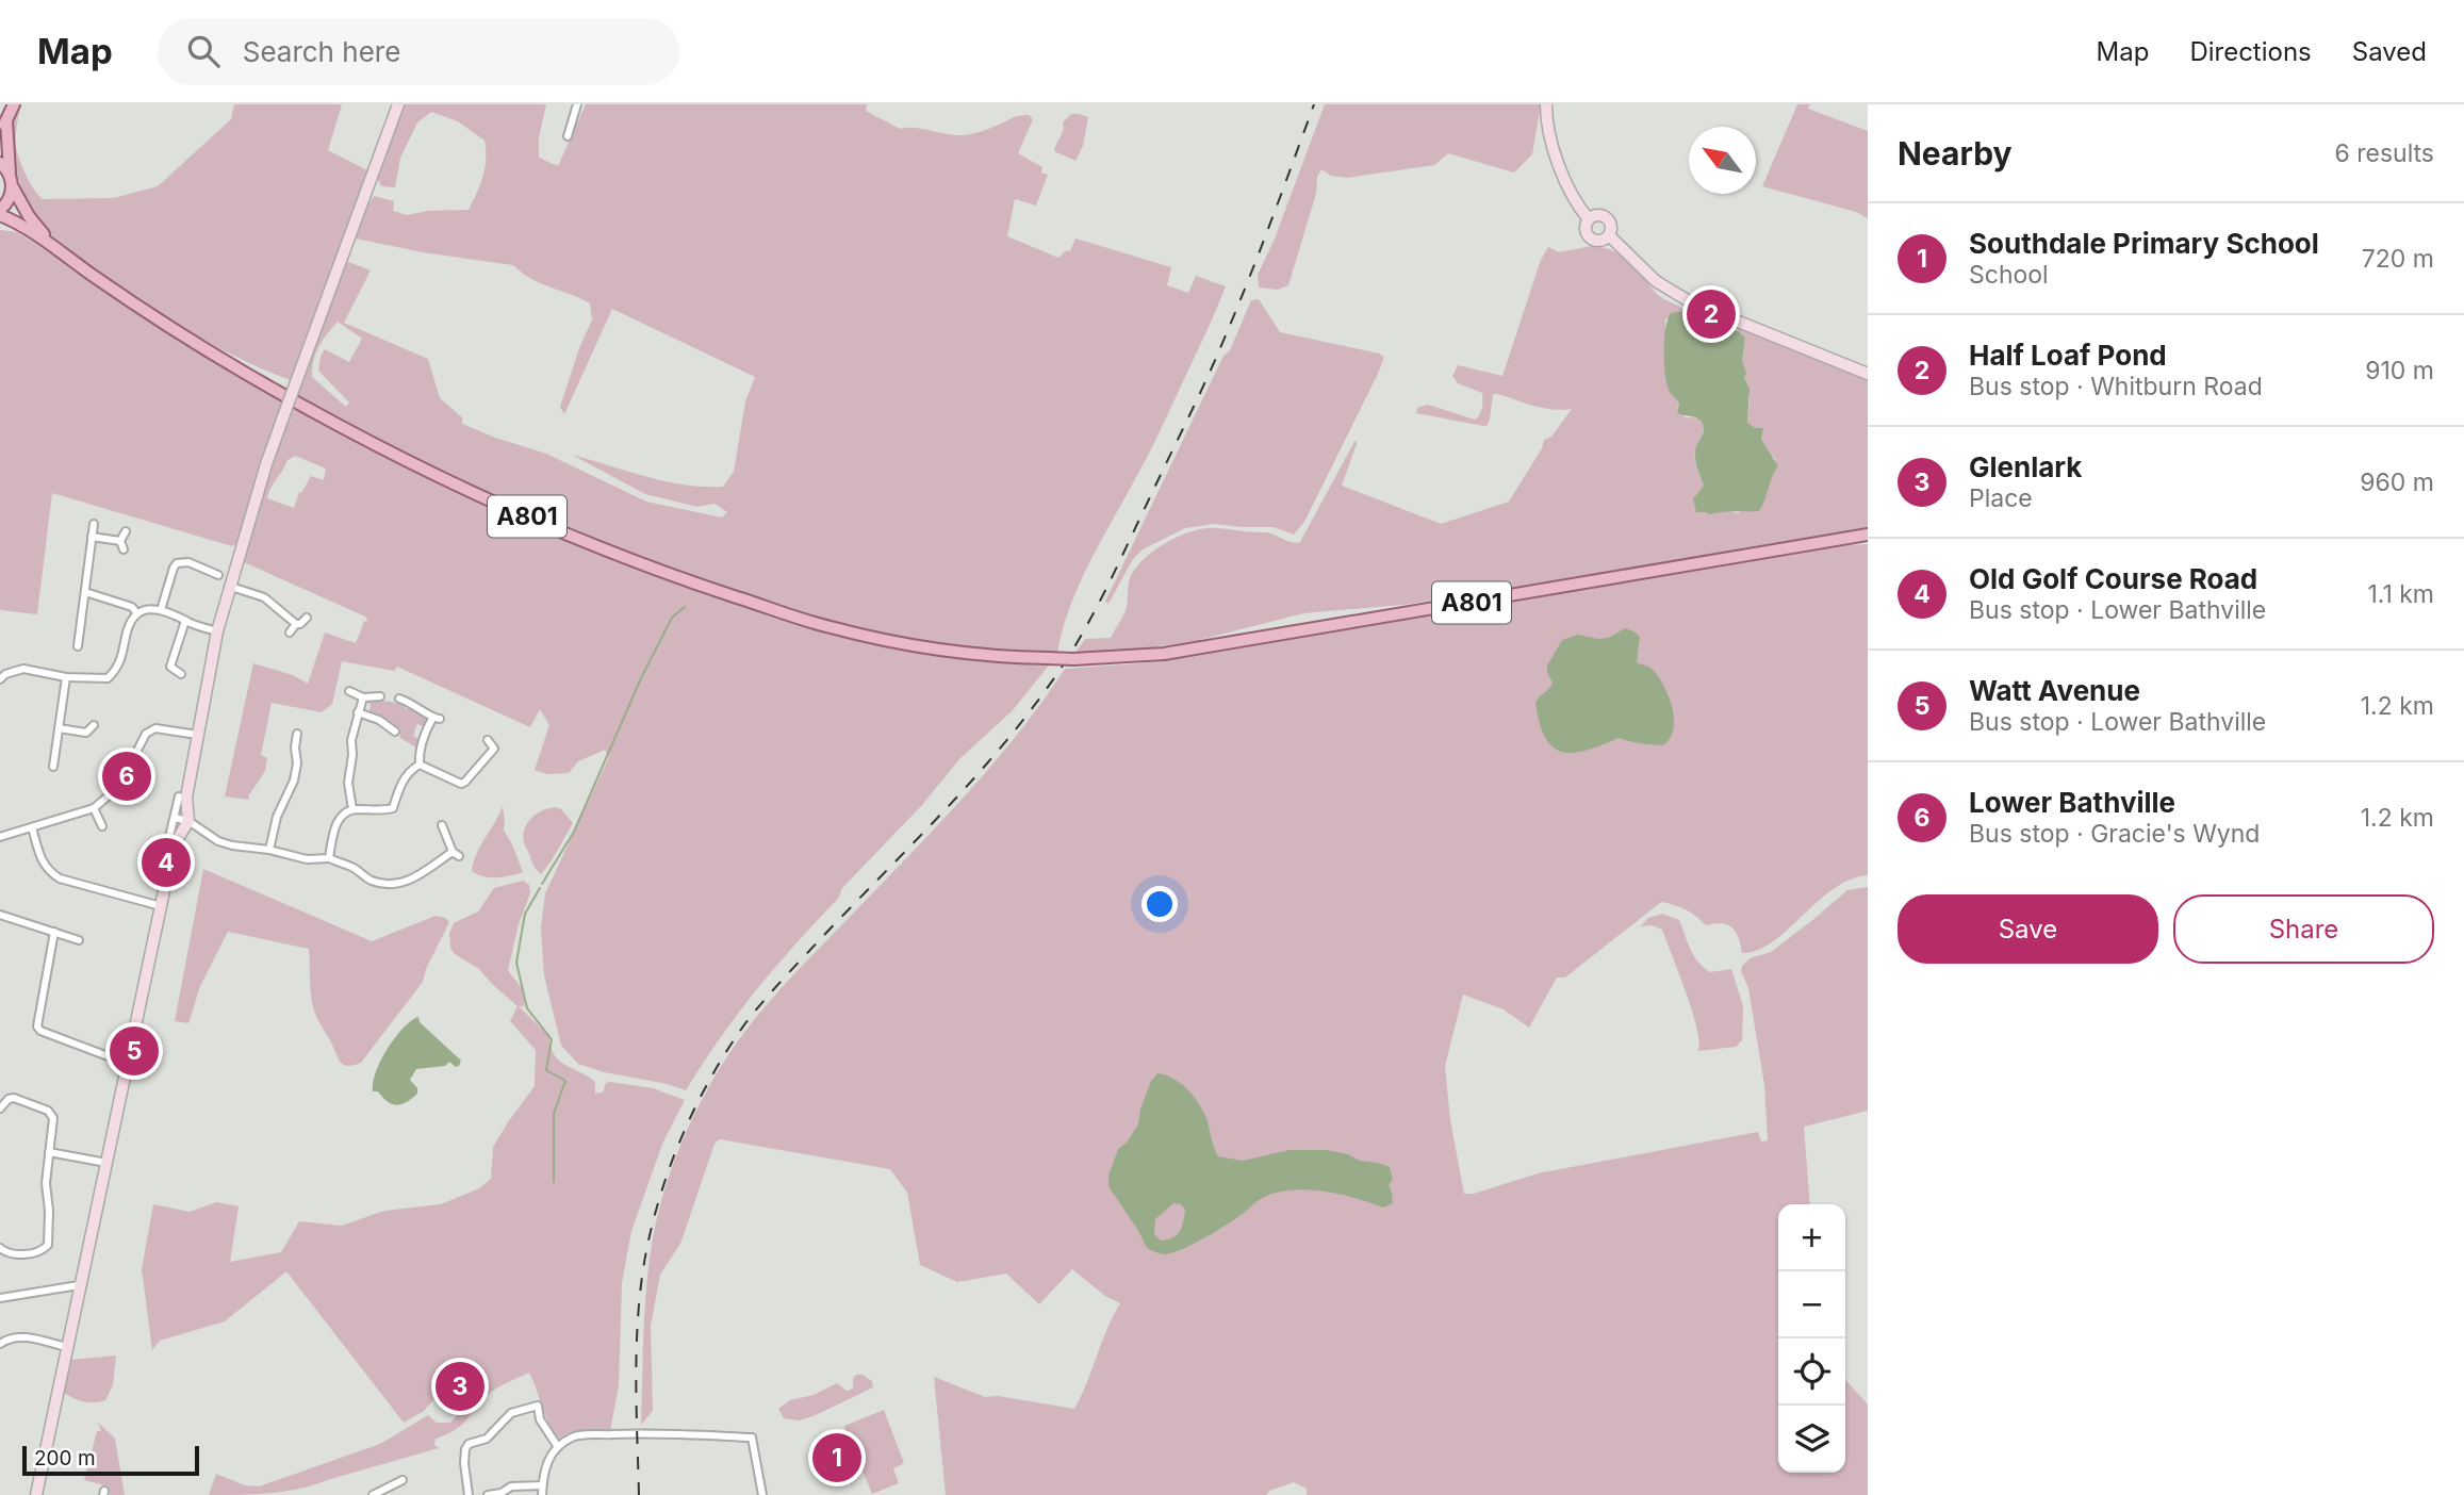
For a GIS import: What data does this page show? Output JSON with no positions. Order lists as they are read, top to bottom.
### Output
{
  "streets": {
    "main road": ["A801"]
  },
  "scale_bar": "200 m",
  "north": "top left",
  "page": {
    "header": "Map",
    "search": "Search here",
    "nav": ["Map", "Directions", "Saved"],
    "heading": ["Nearby", "6 results"],
    "list": [
      {
        "mark": "1",
        "name": "Southdale Primary School",
        "note": "School",
        "value": "720 m"
      },
      {
        "mark": "2",
        "name": "Half Loaf Pond",
        "note": "Bus stop · Whitburn Road",
        "value": "910 m"
      },
      {
        "mark": "3",
        "name": "Glenlark",
        "note": "Place",
        "value": "960 m"
      },
      {
        "mark": "4",
        "name": "Old Golf Course Road",
        "note": "Bus stop · Lower Bathville",
        "value": "1.1 km"
      },
      {
        "mark": "5",
        "name": "Watt Avenue",
        "note": "Bus stop · Lower Bathville",
        "value": "1.2 km"
      },
      {
        "mark": "6",
        "name": "Lower Bathville",
        "note": "Bus stop · Gracie's Wynd",
        "value": "1.2 km"
      }
    ],
    "pins": [
      "2",
      "6",
      "4",
      "5",
      "3",
      "1"
    ],
    "buttons": ["Save", "Share"],
    "map_buttons": ["+", "−"],
    "scale": "200 m"
  }
}
